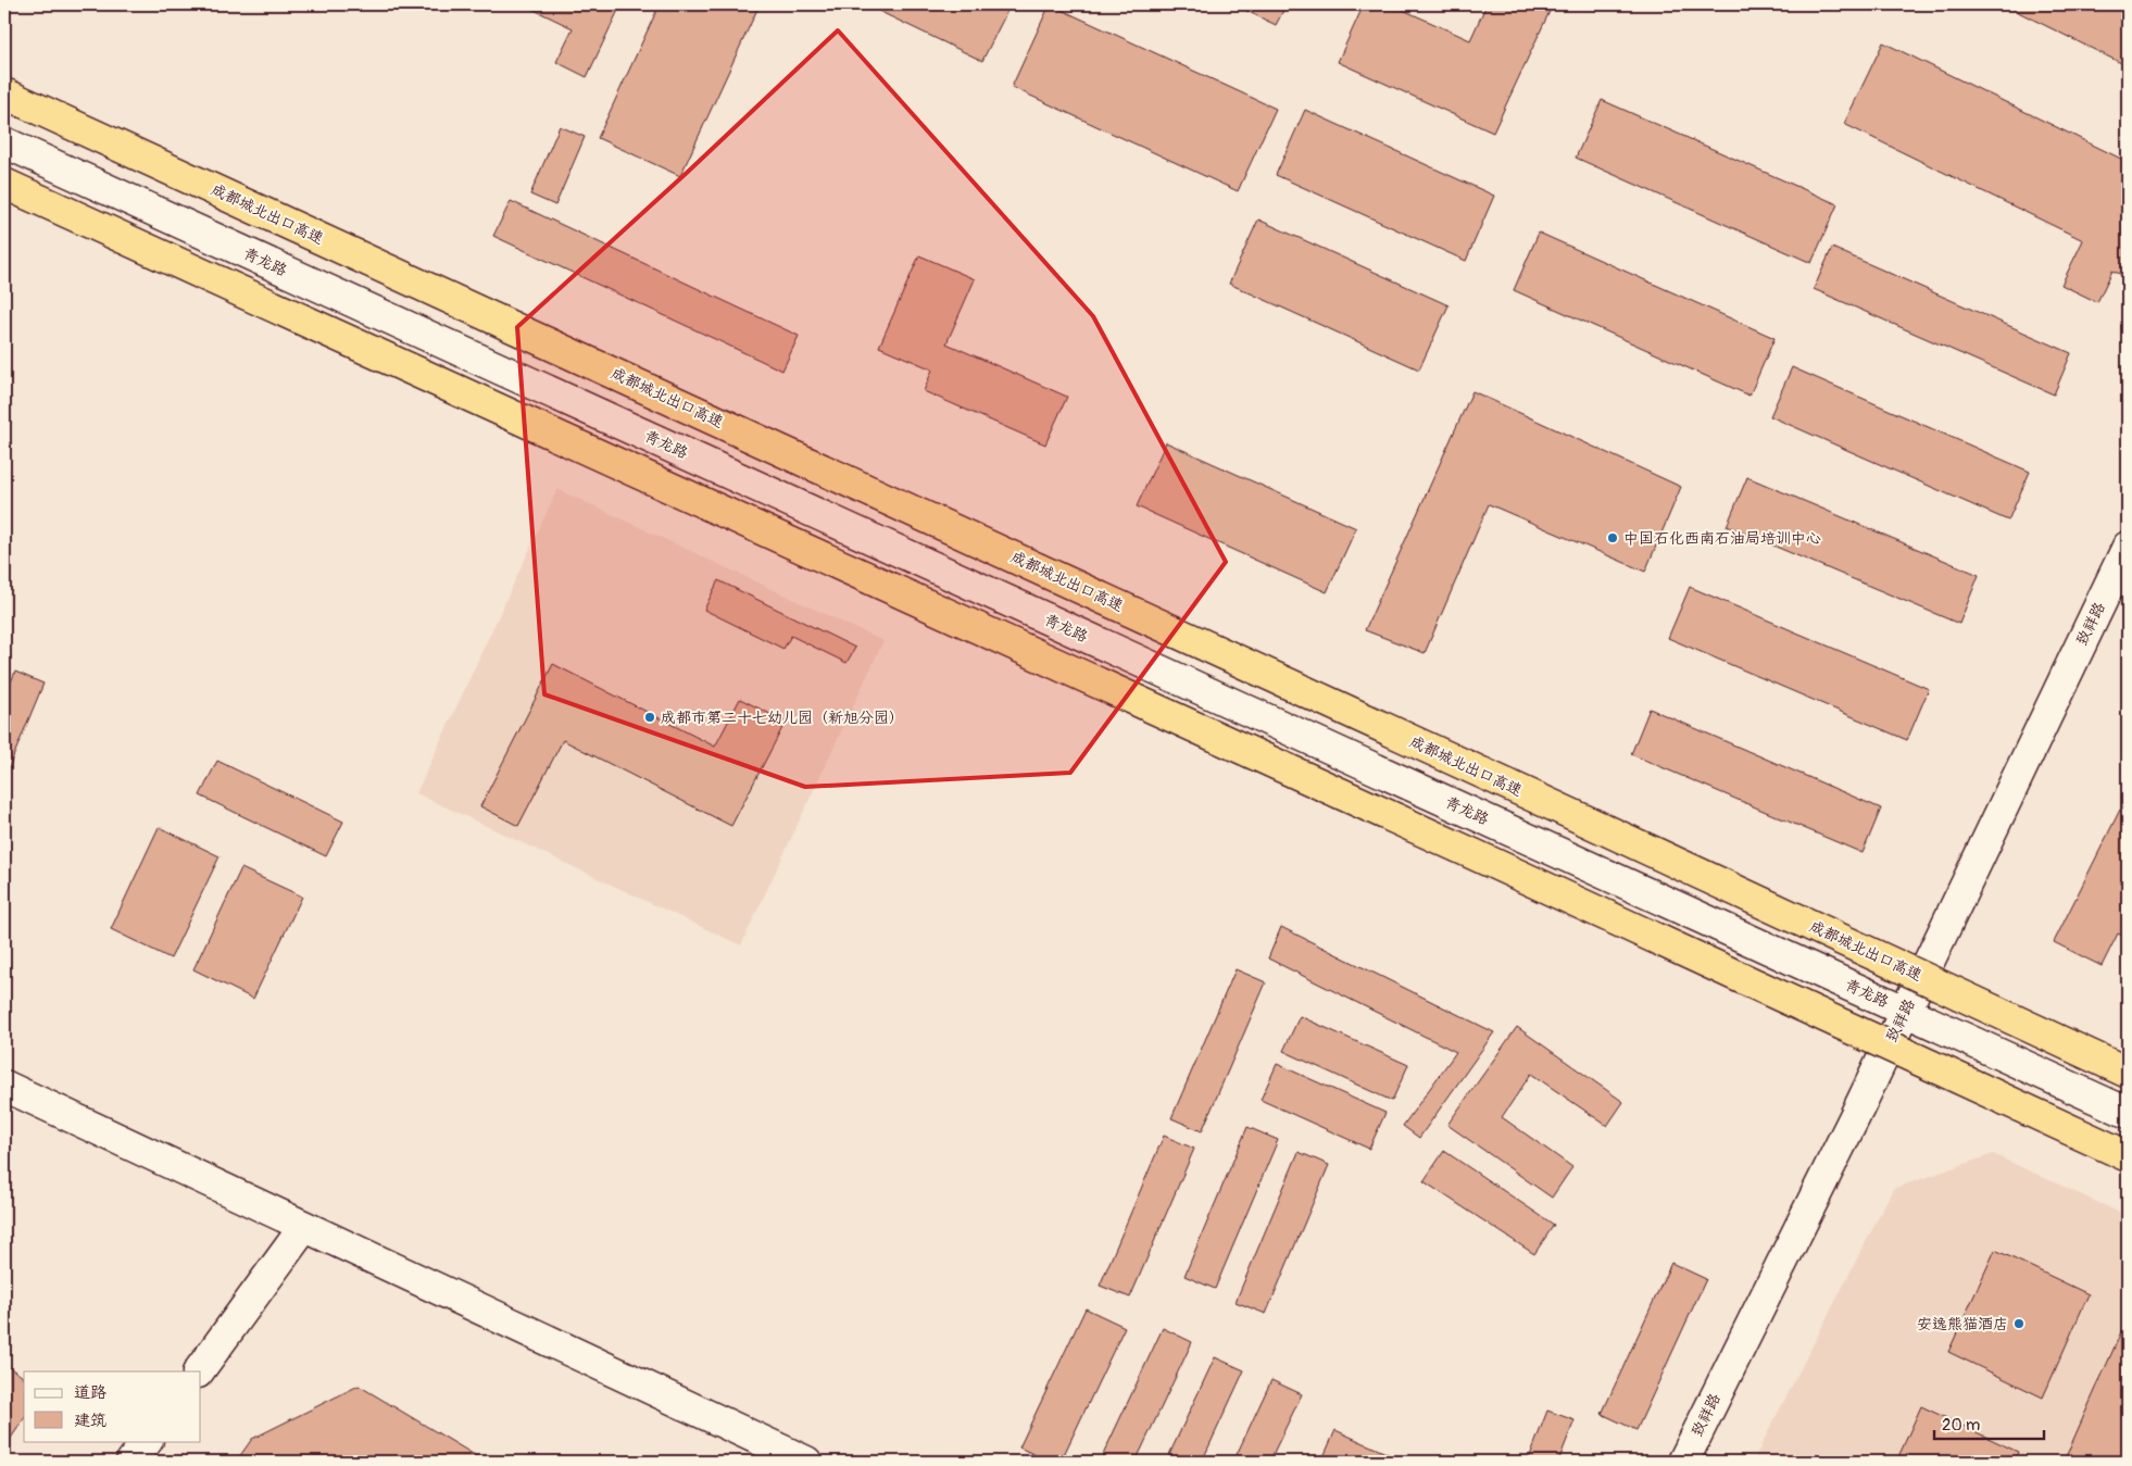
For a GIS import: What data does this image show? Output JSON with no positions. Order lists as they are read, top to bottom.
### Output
{
  "streets": {
    "highway": ["成都城北出口高速"],
    "street": ["青龙路", "致祥路"]
  },
  "crossings": [
    ["青龙路", "致祥路"]
  ],
  "places": ["中国石化西南石油局培训中心", "成都市第二十七幼儿园（新旭分园）", "安逸熊猫酒店"],
  "legend": ["道路", "建筑"],
  "scale_bar": "20 m"
}
